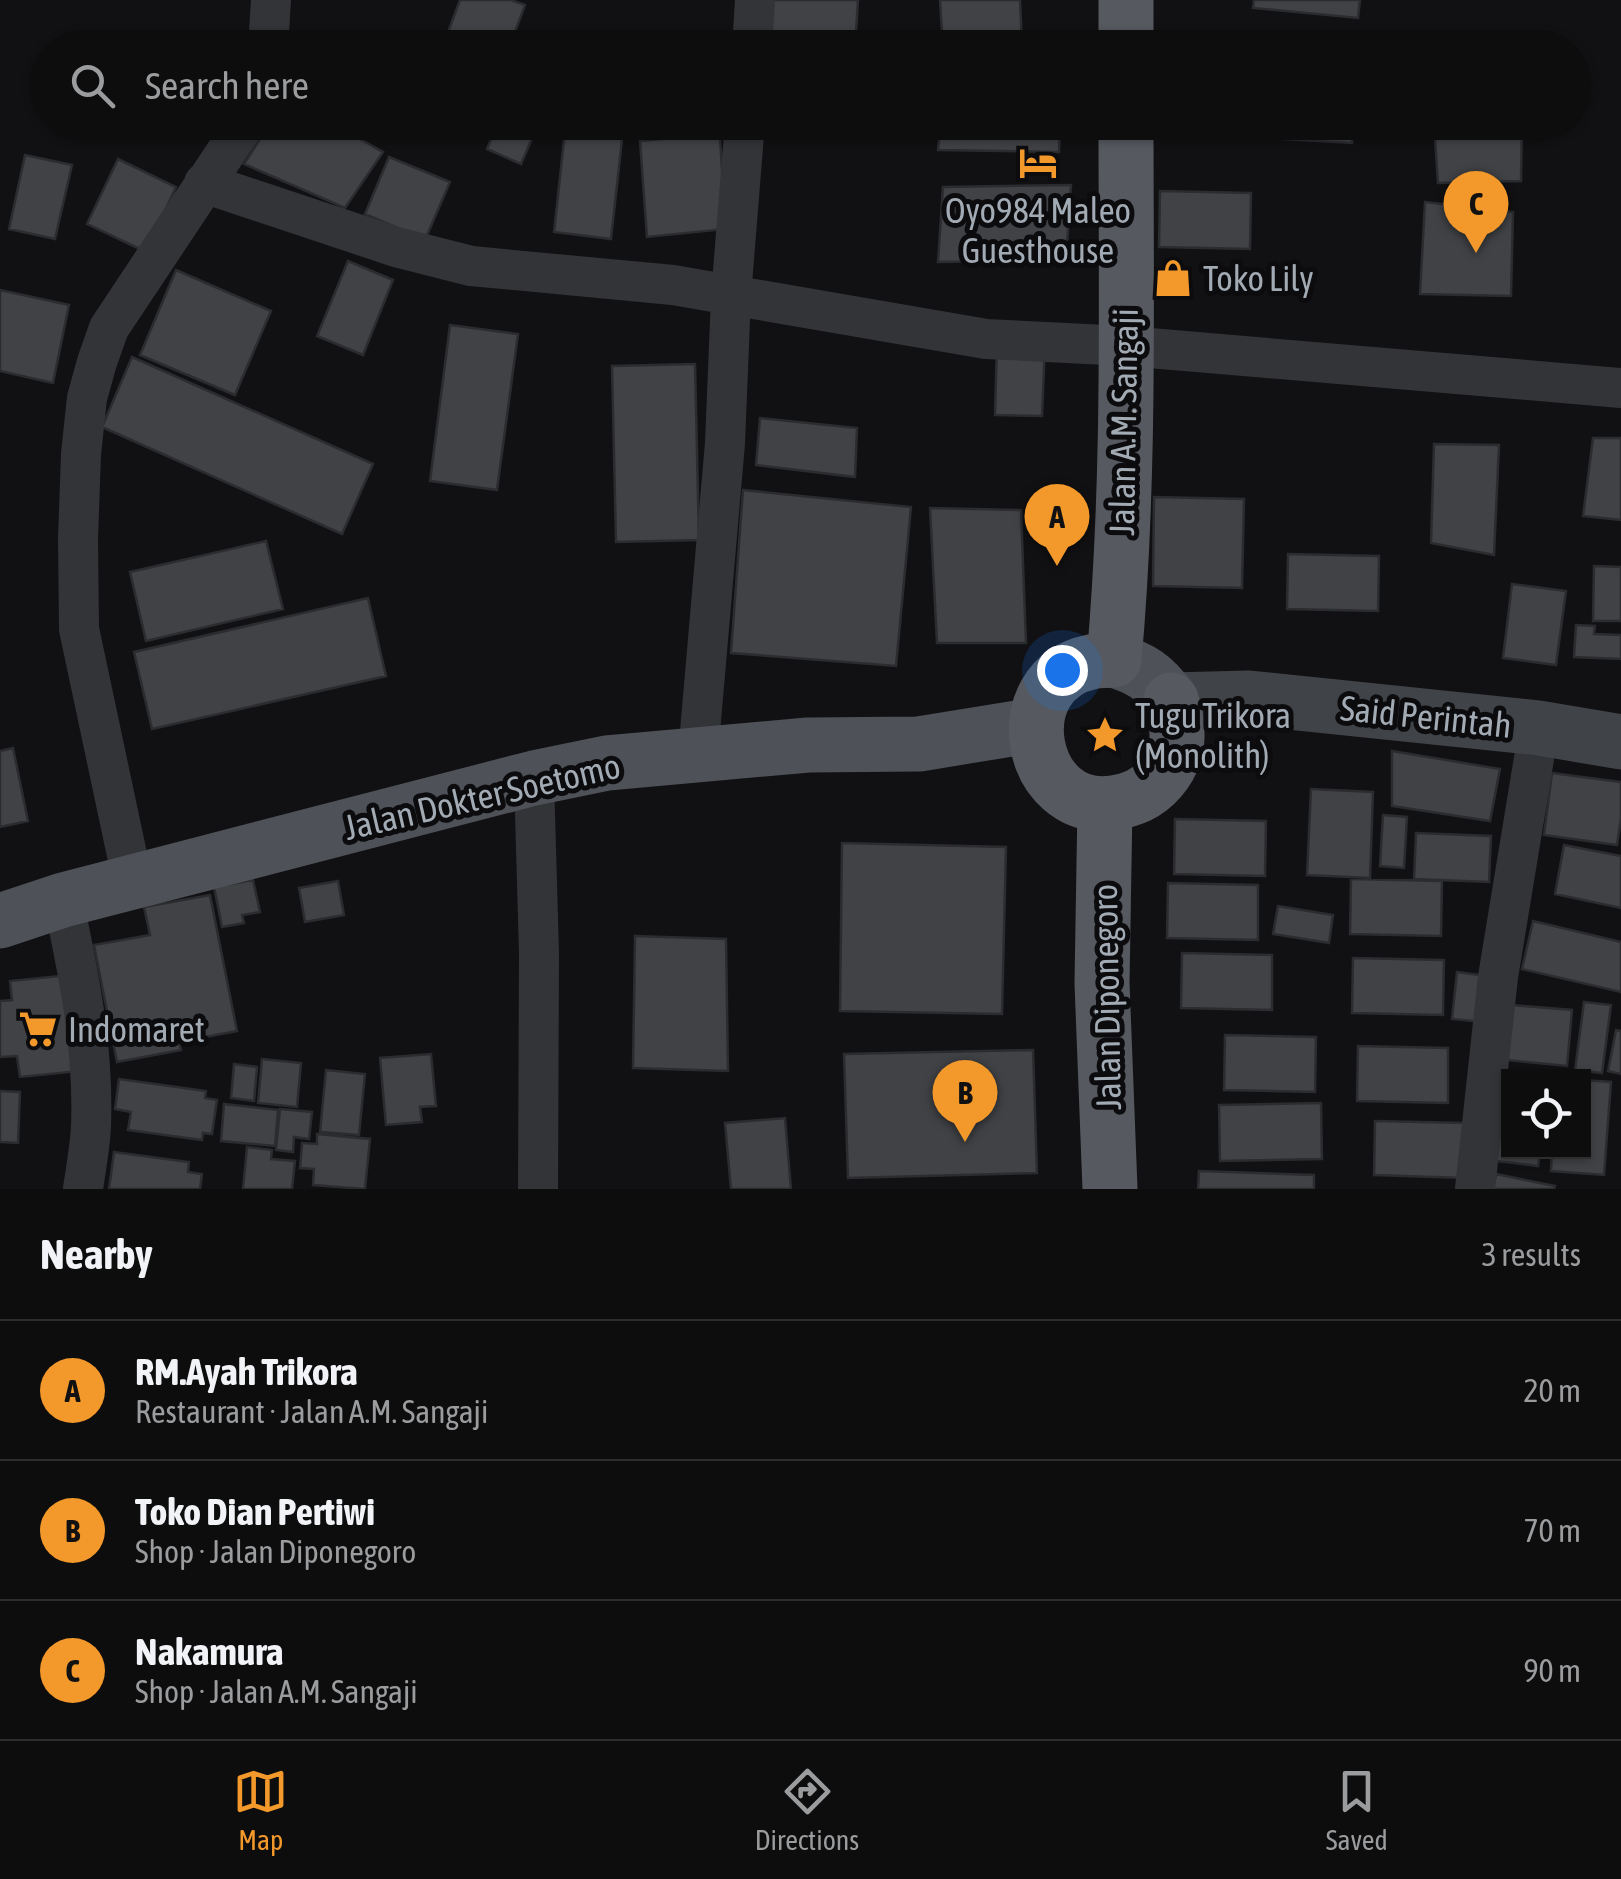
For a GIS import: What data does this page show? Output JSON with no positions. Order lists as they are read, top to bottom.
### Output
{
  "streets": {
    "highway": ["Jalan A.M. Sangaji", "Jalan Diponegoro"],
    "main road": ["Said Perintah", "Jalan Dokter Soetomo"]
  },
  "crossings": [
    ["Jalan A.M. Sangaji", "Said Perintah"],
    ["Jalan A.M. Sangaji", "Jalan Dokter Soetomo"],
    ["Jalan A.M. Sangaji", "Jalan Diponegoro"],
    ["Said Perintah", "Jalan Dokter Soetomo"],
    ["Said Perintah", "Jalan Diponegoro"],
    ["Jalan Dokter Soetomo", "Jalan Diponegoro"]
  ],
  "places": {
    "hotel": ["Oyo984 Maleo Guesthouse"],
    "shop": ["Toko Lily"],
    "place": ["Tugu Trikora (Monolith)"],
    "supermarket": ["Indomaret"]
  },
  "page": {
    "search": "Search here",
    "pins": ["C", "A", "B"],
    "heading": ["Nearby", "3 results"],
    "list": [
      {
        "mark": "A",
        "name": "RM.Ayah Trikora",
        "note": "Restaurant · Jalan A.M. Sangaji",
        "value": "20 m"
      },
      {
        "mark": "B",
        "name": "Toko Dian Pertiwi",
        "note": "Shop · Jalan Diponegoro",
        "value": "70 m"
      },
      {
        "mark": "C",
        "name": "Nakamura",
        "note": "Shop · Jalan A.M. Sangaji",
        "value": "90 m"
      }
    ],
    "nav": ["Map", "Directions", "Saved"]
  }
}
